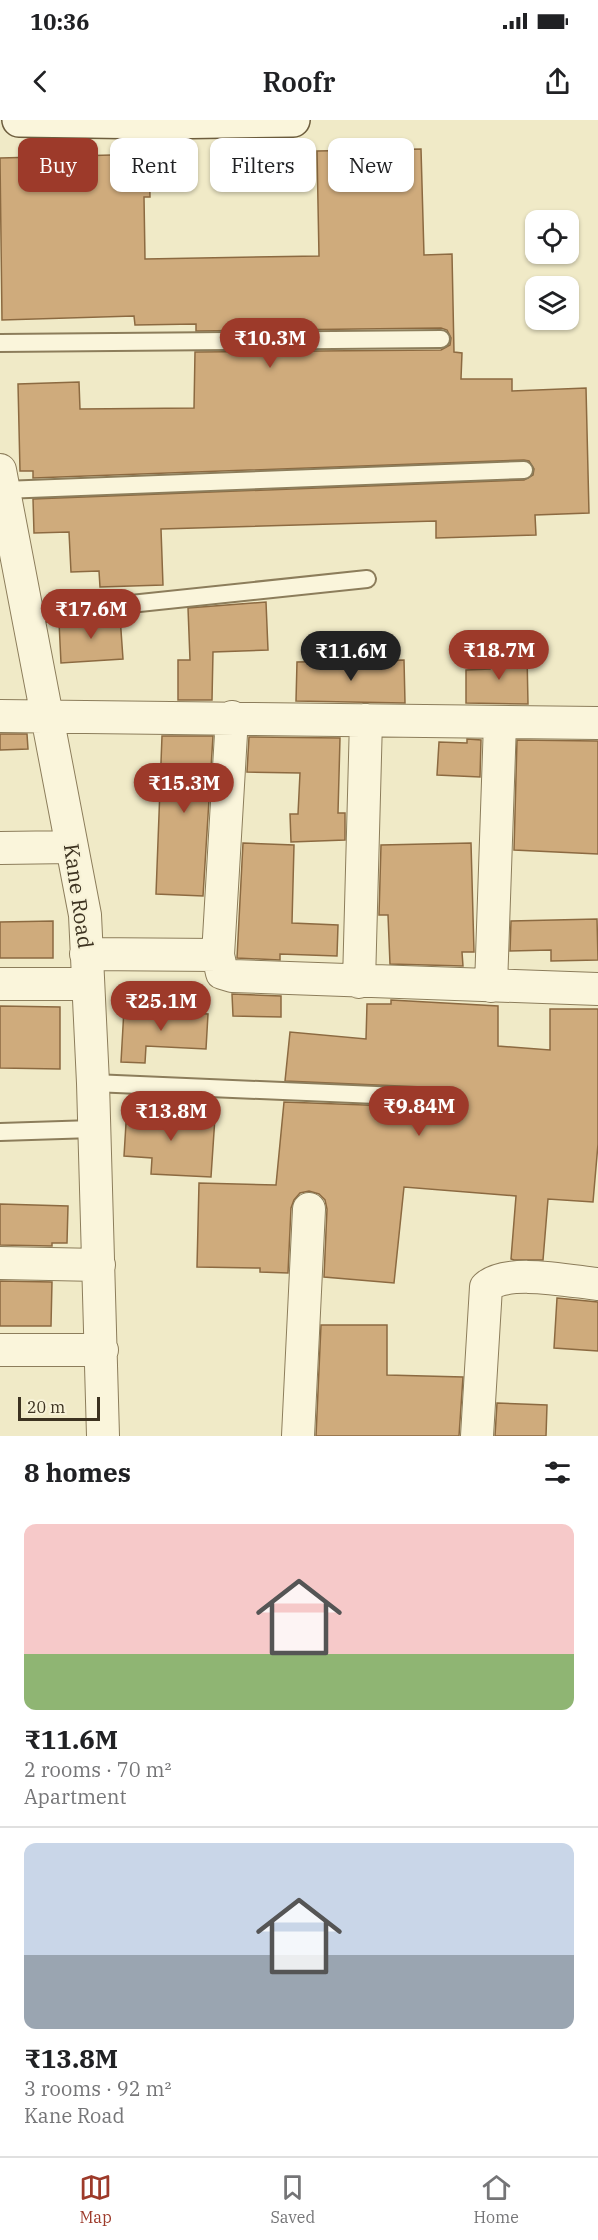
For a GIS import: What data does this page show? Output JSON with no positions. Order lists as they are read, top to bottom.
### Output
{
  "streets": {
    "street": ["Kane Road"]
  },
  "scale_bar": "20 m",
  "page": {
    "status": "10:36",
    "header": "Roofr",
    "chip": [
      "Buy",
      "Rent",
      "Filters",
      "New"
    ],
    "price": [
      "₹10.3M",
      "₹17.6M",
      "₹18.7M",
      "₹11.6M",
      "₹15.3M",
      "₹25.1M",
      "₹9.84M",
      "₹13.8M"
    ],
    "scale": "20 m",
    "heading": "8 homes",
    "list": [
      {
        "name": "₹11.6M",
        "note": "2 rooms · 70 m² · Apartment"
      },
      {
        "name": "₹13.8M",
        "note": "3 rooms · 92 m² · Kane Road"
      }
    ],
    "tabs": ["Map", "Saved", "Home"]
  }
}
